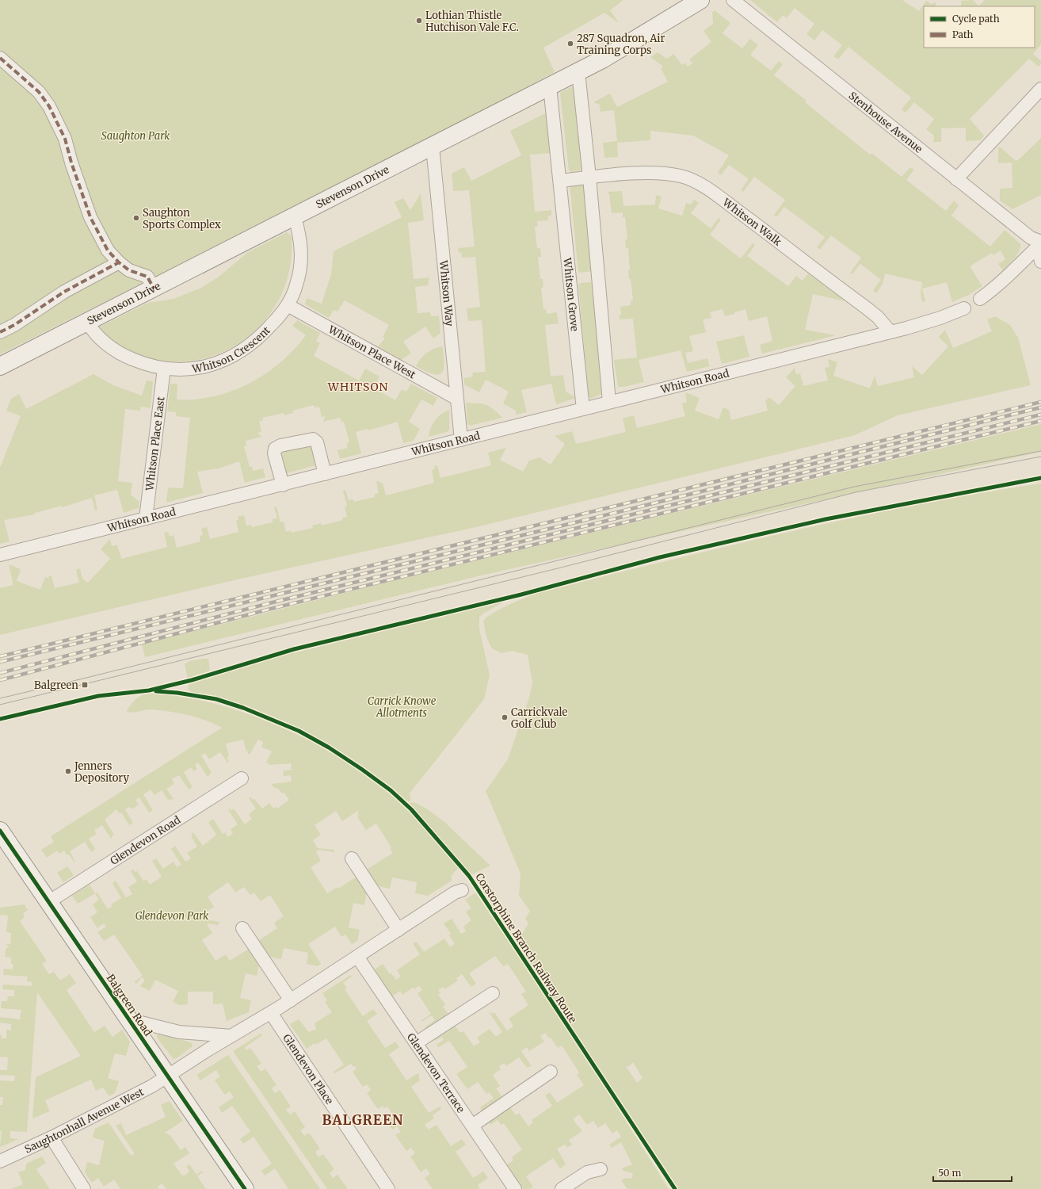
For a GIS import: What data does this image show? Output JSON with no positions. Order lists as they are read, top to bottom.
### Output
{
  "streets": {
    "street": [
      "Stenhouse Avenue",
      "Stevenson Drive",
      "Whitson Walk",
      "Whitson Way",
      "Whitson Grove",
      "Whitson Crescent",
      "Whitson Place West",
      "Whitson Road",
      "Whitson Place East",
      "Glendevon Road",
      "Balgreen Road",
      "Glendevon Place",
      "Glendevon Terrace",
      "Saughtonhall Avenue West"
    ],
    "cycle path": ["Corstorphine Branch Railway Route"]
  },
  "crossings": [
    ["Stevenson Drive", "Whitson Way"],
    ["Stevenson Drive", "Whitson Grove"],
    ["Stevenson Drive", "Whitson Crescent"],
    ["Whitson Walk", "Whitson Road"],
    ["Whitson Way", "Whitson Place West"],
    ["Whitson Way", "Whitson Road"],
    ["Whitson Grove", "Whitson Road"],
    ["Whitson Crescent", "Whitson Place West"],
    ["Whitson Crescent", "Whitson Place East"],
    ["Whitson Road", "Whitson Place East"],
    ["Glendevon Road", "Balgreen Road"],
    ["Balgreen Road", "Saughtonhall Avenue West"]
  ],
  "districts": ["WHITSON", "BALGREEN"],
  "parks": ["Saughton Park", "Carrick Knowe Allotments", "Glendevon Park"],
  "places": {
    "other": [
      "Lothian Thistle Hutchison Vale F.C.",
      "287 Squadron, Air Training Corps",
      "Saughton Sports Complex",
      "Carrickvale Golf Club",
      "Jenners Depository"
    ],
    "transit": ["Balgreen"]
  },
  "legend": ["Cycle path", "Path"],
  "scale_bar": "50 m"
}
